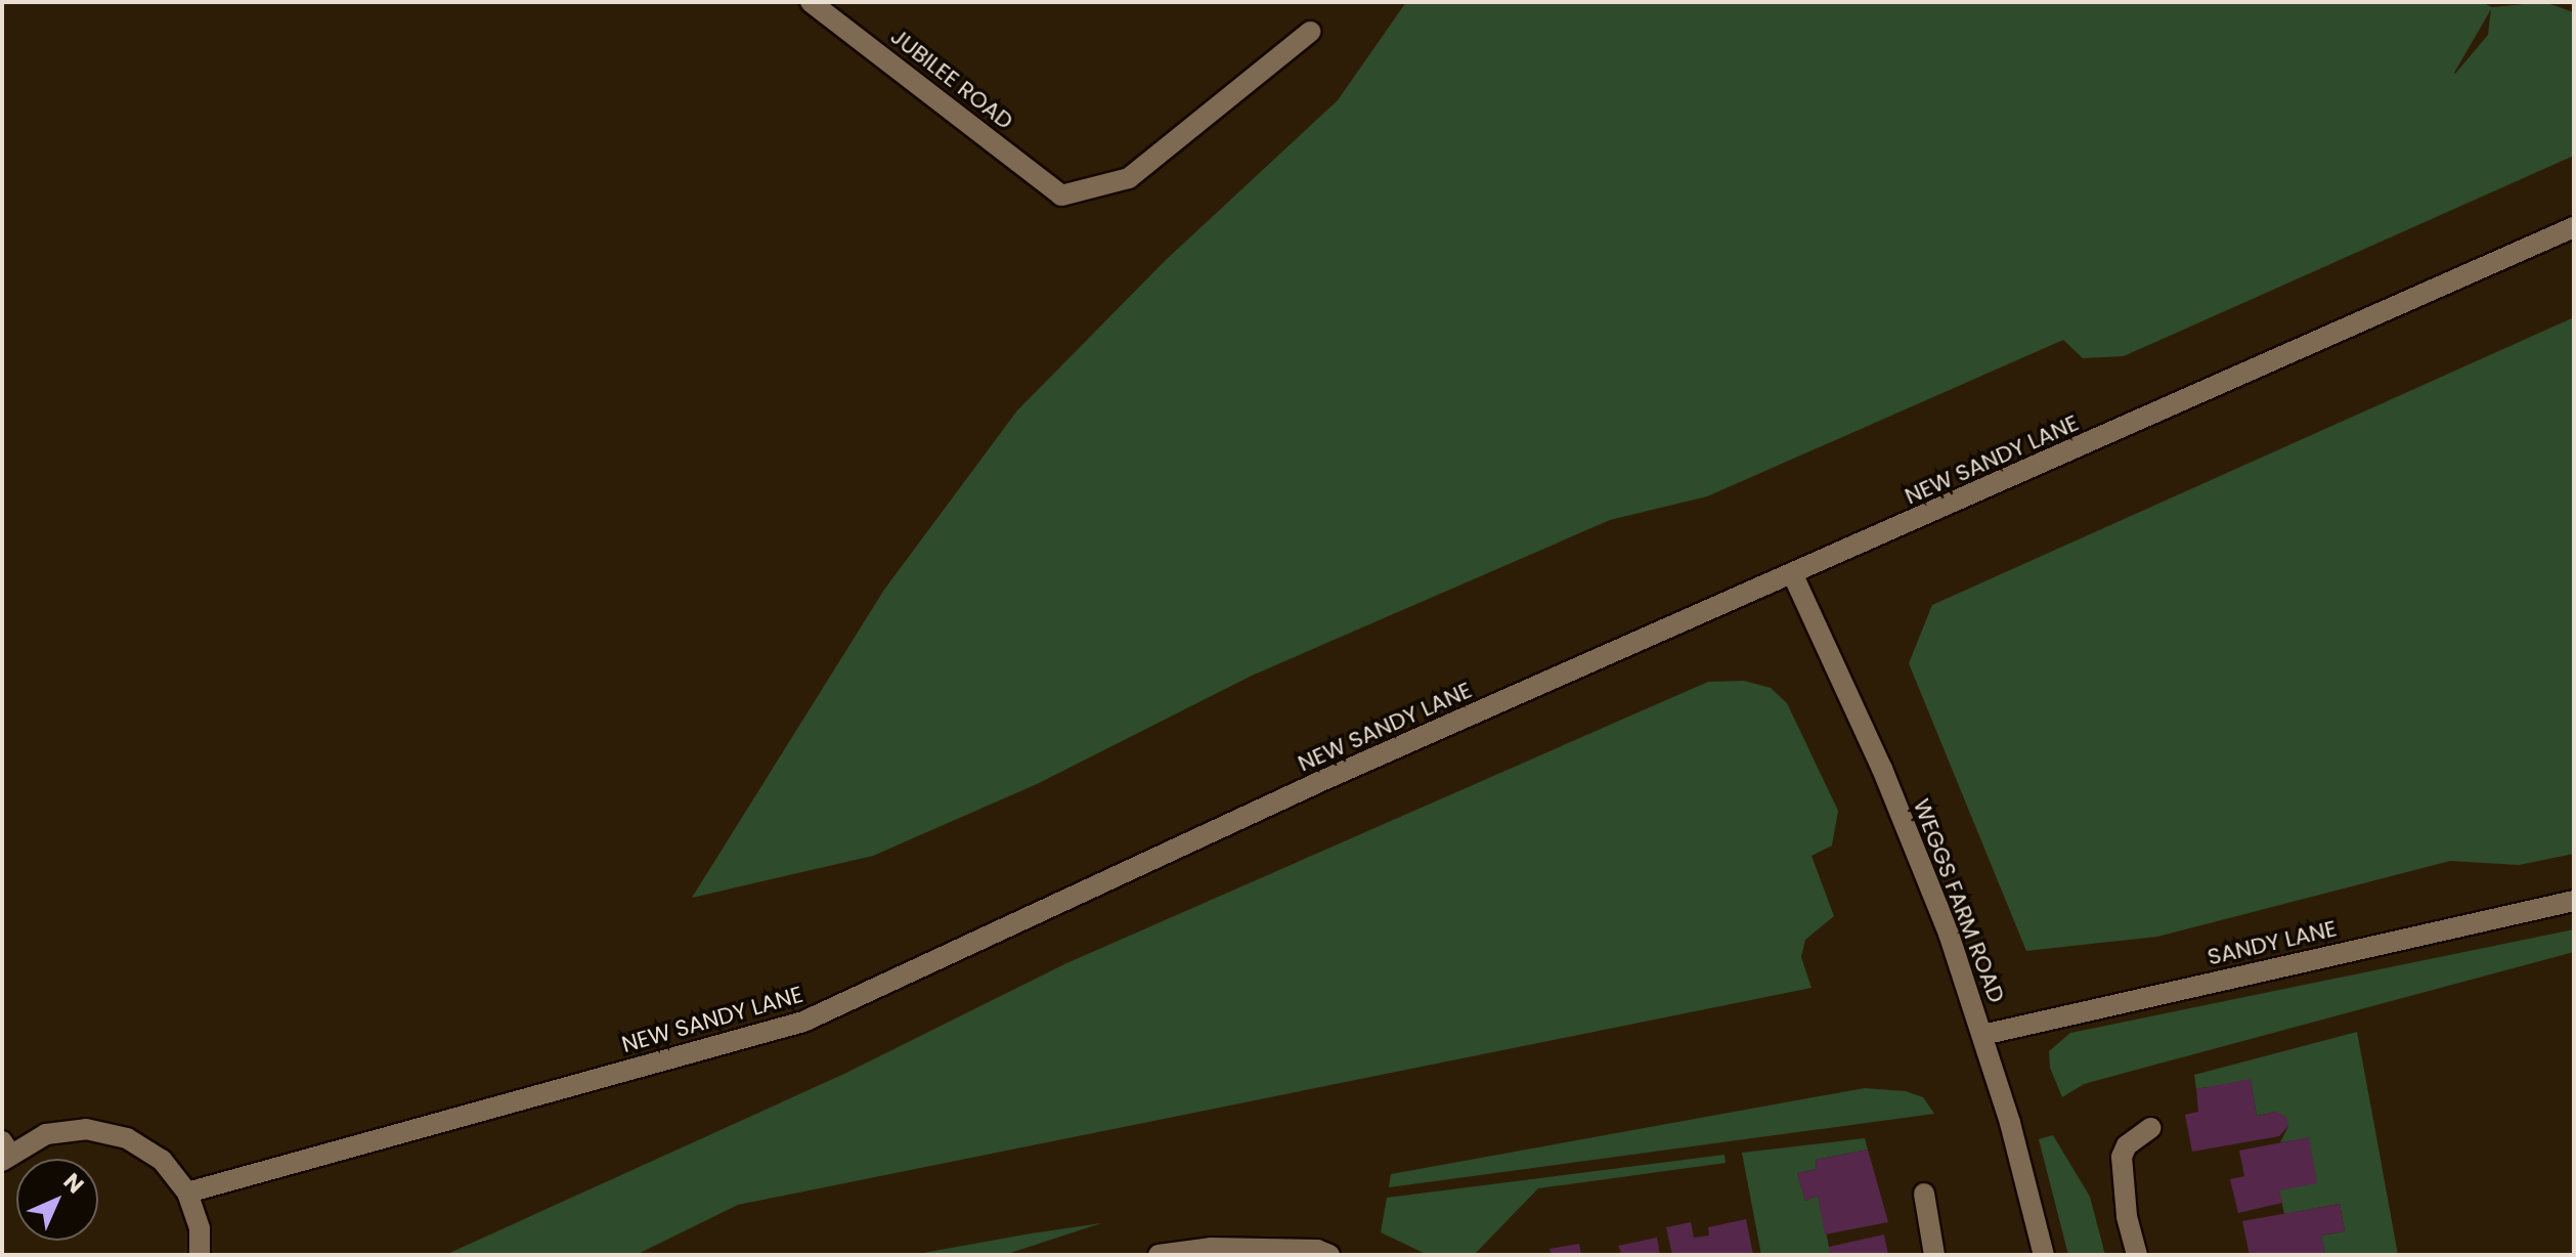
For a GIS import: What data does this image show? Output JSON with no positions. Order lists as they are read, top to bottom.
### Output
{
  "streets": {
    "street": [
      "JUBILEE ROAD",
      "NEW SANDY LANE",
      "WEGGS FARM ROAD",
      "SANDY LANE"
    ]
  },
  "crossings": [
    ["NEW SANDY LANE", "WEGGS FARM ROAD"],
    ["WEGGS FARM ROAD", "SANDY LANE"]
  ],
  "north": "top right"
}
